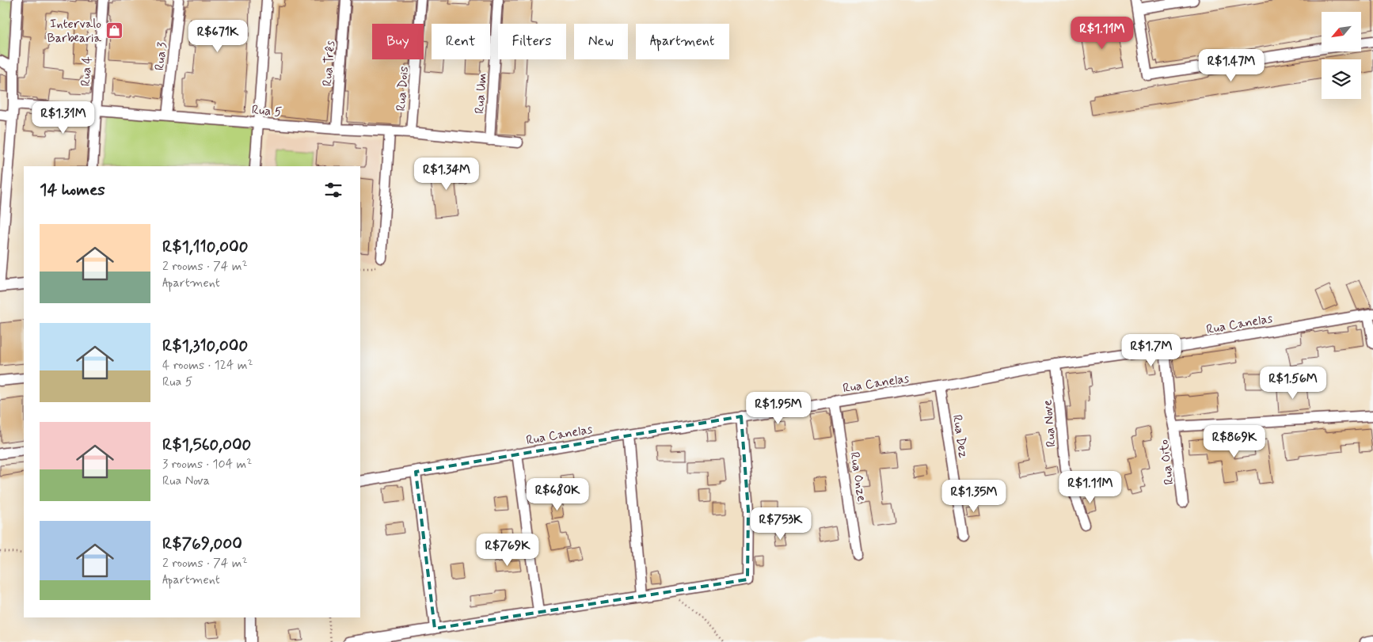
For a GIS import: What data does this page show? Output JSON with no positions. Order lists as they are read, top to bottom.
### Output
{
  "streets": {
    "street": [
      "Rua 3",
      "Rua Três",
      "Rua 4",
      "Rua Dois",
      "Rua Um",
      "Rua 5",
      "Rua Canelas",
      "Rua Nove",
      "Rua Dez",
      "Rua Oito",
      "Rua Onze"
    ]
  },
  "crossings": [
    ["Rua 3", "Rua 5"],
    ["Rua Três", "Rua 5"],
    ["Rua 4", "Rua 5"],
    ["Rua Dois", "Rua 5"],
    ["Rua Um", "Rua 5"],
    ["Rua Canelas", "Rua Nove"],
    ["Rua Canelas", "Rua Dez"],
    ["Rua Canelas", "Rua Oito"],
    ["Rua Canelas", "Rua Onze"]
  ],
  "places": {
    "shop": ["Intervalo Barbearia"]
  },
  "north": "bottom left",
  "page": {
    "price": [
      "R$1.11M",
      "R$671K",
      "R$1.47M",
      "R$1.31M",
      "R$1.34M",
      "R$1.7M",
      "R$1.56M",
      "R$1.95M",
      "R$869K",
      "R$1.11M",
      "R$680K",
      "R$1.35M",
      "R$753K",
      "R$769K"
    ],
    "chip": [
      "Buy",
      "Rent",
      "Filters",
      "New",
      "Apartment"
    ],
    "heading": "14 homes",
    "list": [
      {
        "name": "R$1,110,000",
        "note": "2 rooms · 74 m² · Apartment"
      },
      {
        "name": "R$1,310,000",
        "note": "4 rooms · 124 m² · Rua 5"
      },
      {
        "name": "R$1,560,000",
        "note": "3 rooms · 104 m² · Rua Nova"
      },
      {
        "name": "R$769,000",
        "note": "2 rooms · 74 m² · Apartment"
      }
    ]
  }
}
